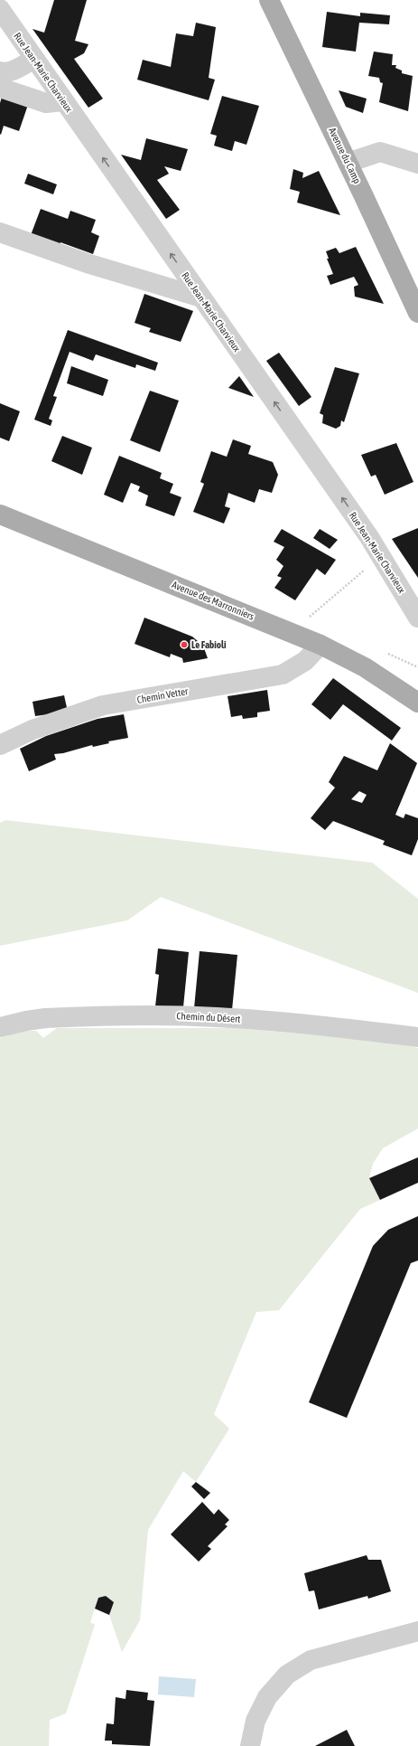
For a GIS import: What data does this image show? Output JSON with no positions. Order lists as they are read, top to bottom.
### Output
{
  "streets": {
    "main road": ["Avenue du Camp", "Avenue des Marronniers"],
    "street": ["Rue Jean-Marie Charvieux", "Chemin Vetter", "Chemin du Désert"]
  },
  "crossings": [
    ["Avenue des Marronniers", "Chemin Vetter"]
  ],
  "one_way": ["Rue Jean-Marie Charvieux"],
  "places": ["Le Fabioli"]
}
